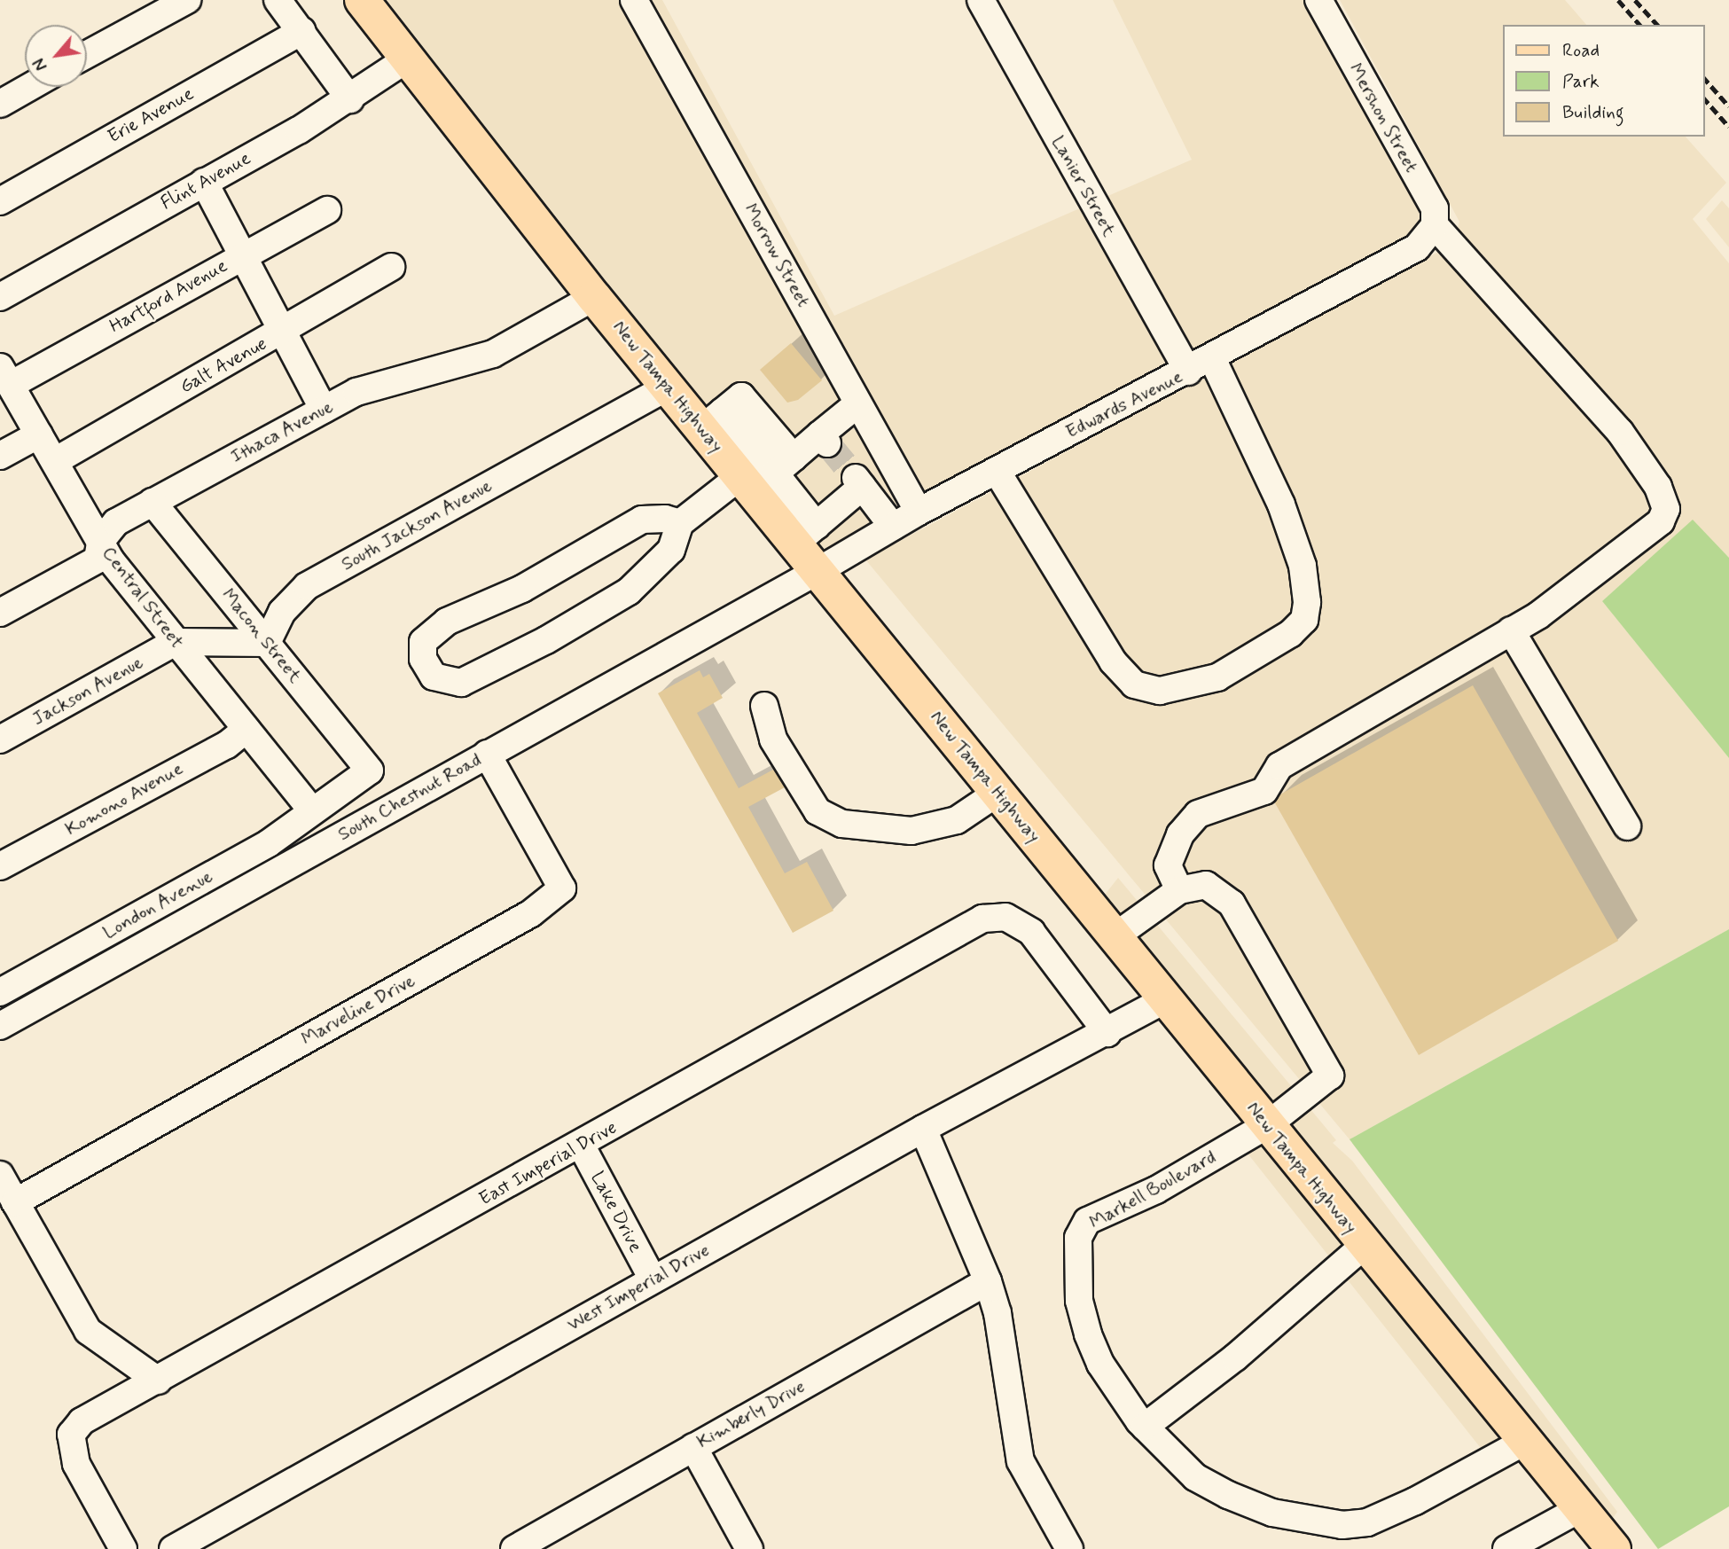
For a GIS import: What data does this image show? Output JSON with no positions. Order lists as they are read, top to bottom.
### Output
{
  "streets": {
    "main road": ["New Tampa Highway"],
    "street": [
      "Erie Avenue",
      "Mershon Street",
      "Flint Avenue",
      "Lanier Street",
      "Morrow Street",
      "Hartford Avenue",
      "Galt Avenue",
      "Edwards Avenue",
      "Ithaca Avenue",
      "South Jackson Avenue",
      "Central Street",
      "Macon Street",
      "Jackson Avenue",
      "South Chestnut Road",
      "Komono Avenue",
      "London Avenue",
      "Marveline Drive",
      "East Imperial Drive",
      "Markell Boulevard",
      "Lake Drive",
      "West Imperial Drive",
      "Kimberly Drive"
    ]
  },
  "crossings": [
    ["Mershon Street", "Edwards Avenue"],
    ["Flint Avenue", "New Tampa Highway"],
    ["Lanier Street", "Edwards Avenue"],
    ["Morrow Street", "Edwards Avenue"],
    ["Hartford Avenue", "Central Street"],
    ["Galt Avenue", "Central Street"],
    ["New Tampa Highway", "Edwards Avenue"],
    ["New Tampa Highway", "Ithaca Avenue"],
    ["New Tampa Highway", "South Jackson Avenue"],
    ["New Tampa Highway", "South Chestnut Road"],
    ["New Tampa Highway", "Markell Boulevard"],
    ["New Tampa Highway", "West Imperial Drive"],
    ["Edwards Avenue", "South Chestnut Road"],
    ["Ithaca Avenue", "Central Street"],
    ["Ithaca Avenue", "Macon Street"],
    ["South Jackson Avenue", "Macon Street"],
    ["Central Street", "Jackson Avenue"],
    ["Central Street", "Komono Avenue"],
    ["Central Street", "London Avenue"],
    ["Macon Street", "London Avenue"],
    ["South Chestnut Road", "Marveline Drive"],
    ["East Imperial Drive", "Lake Drive"],
    ["East Imperial Drive", "West Imperial Drive"],
    ["Lake Drive", "West Imperial Drive"]
  ],
  "legend": ["Road", "Park", "Building"],
  "north": "bottom left"
}
